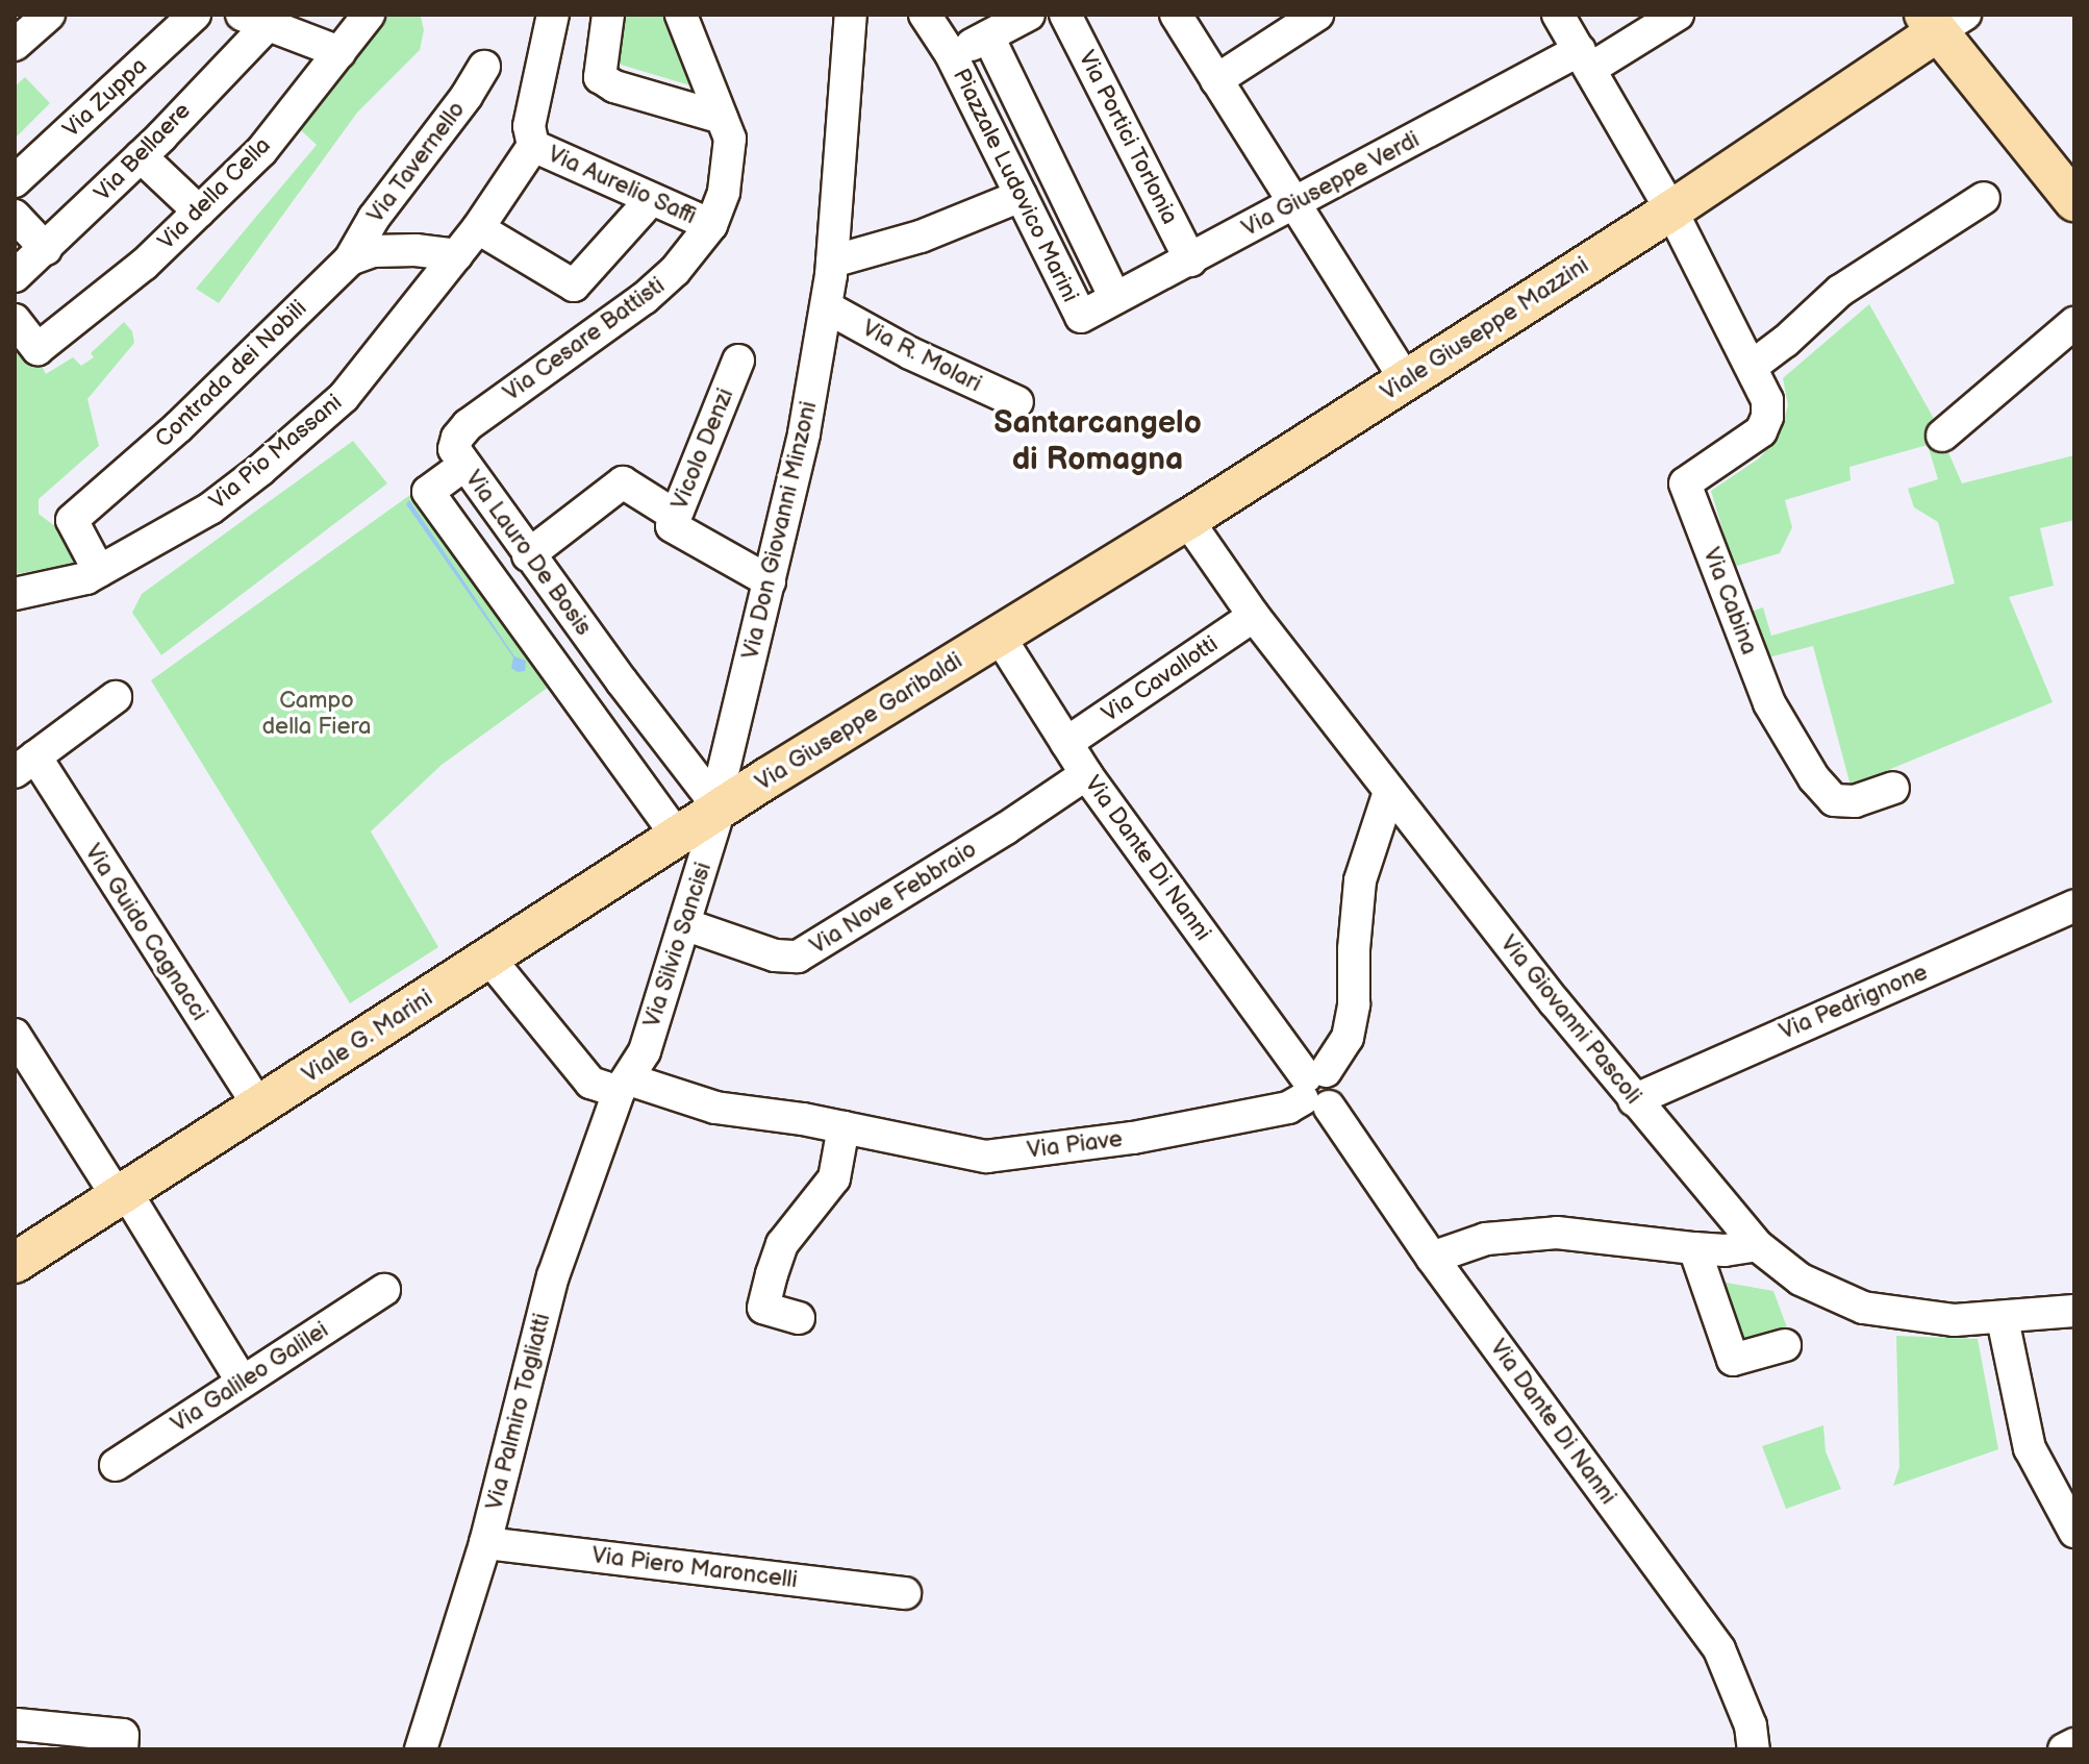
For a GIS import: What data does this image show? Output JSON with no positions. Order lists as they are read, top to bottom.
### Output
{
  "streets": {
    "main road": ["Viale Giuseppe Mazzini", "Via Giuseppe Garibaldi", "Viale G. Marini"],
    "street": [
      "Via Zuppa",
      "Via Portici Torlonia",
      "Via Bellaere",
      "Via Tavernello",
      "Via Giuseppe Verdi",
      "Via Aurelio Saffi",
      "Piazzale Ludovico Marini",
      "Via della Cella",
      "Via Cesare Battisti",
      "Via R. Molari",
      "Contrada dei Nobili",
      "Vicolo Denzi",
      "Via Pio Massani",
      "Via Don Giovanni Minzoni",
      "Via Lauro De Bosis",
      "Via Cabina",
      "Via Cavallotti",
      "Via Dante Di Nanni",
      "Via Nove Febbraio",
      "Via Guido Cagnacci",
      "Via Silvio Sancisi",
      "Via Pedrignone",
      "Via Giovanni Pascoli",
      "Via Piave",
      "Via Galileo Galilei",
      "Via Palmiro Togliatti",
      "Via Piero Maroncelli"
    ]
  },
  "crossings": [
    ["Via Portici Torlonia", "Via Giuseppe Verdi"],
    ["Via Tavernello", "Contrada dei Nobili"],
    ["Via Giuseppe Verdi", "Piazzale Ludovico Marini"],
    ["Via Giuseppe Verdi", "Via Cabina"],
    ["Via Aurelio Saffi", "Via Cesare Battisti"],
    ["Via Aurelio Saffi", "Via Pio Massani"],
    ["Viale Giuseppe Mazzini", "Via Cabina"],
    ["Viale Giuseppe Mazzini", "Via Giuseppe Garibaldi"],
    ["Viale Giuseppe Mazzini", "Via Dante Di Nanni"],
    ["Viale Giuseppe Mazzini", "Via Giovanni Pascoli"],
    ["Via Cesare Battisti", "Via Lauro De Bosis"],
    ["Via R. Molari", "Via Don Giovanni Minzoni"],
    ["Contrada dei Nobili", "Via Pio Massani"],
    ["Vicolo Denzi", "Via Don Giovanni Minzoni"],
    ["Via Don Giovanni Minzoni", "Via Lauro De Bosis"],
    ["Via Don Giovanni Minzoni", "Via Giuseppe Garibaldi"],
    ["Via Don Giovanni Minzoni", "Via Silvio Sancisi"],
    ["Via Don Giovanni Minzoni", "Viale G. Marini"],
    ["Via Lauro De Bosis", "Via Giuseppe Garibaldi"],
    ["Via Lauro De Bosis", "Via Silvio Sancisi"],
    ["Via Lauro De Bosis", "Viale G. Marini"],
    ["Via Cavallotti", "Via Dante Di Nanni"],
    ["Via Cavallotti", "Via Giovanni Pascoli"],
    ["Via Giuseppe Garibaldi", "Via Dante Di Nanni"],
    ["Via Giuseppe Garibaldi", "Via Silvio Sancisi"],
    ["Via Giuseppe Garibaldi", "Viale G. Marini"],
    ["Via Dante Di Nanni", "Via Nove Febbraio"],
    ["Via Dante Di Nanni", "Via Piave"],
    ["Via Nove Febbraio", "Via Silvio Sancisi"],
    ["Via Guido Cagnacci", "Viale G. Marini"],
    ["Via Silvio Sancisi", "Viale G. Marini"],
    ["Via Silvio Sancisi", "Via Piave"],
    ["Via Silvio Sancisi", "Via Palmiro Togliatti"],
    ["Via Pedrignone", "Via Giovanni Pascoli"],
    ["Viale G. Marini", "Via Piave"],
    ["Via Piave", "Via Palmiro Togliatti"],
    ["Via Palmiro Togliatti", "Via Piero Maroncelli"]
  ],
  "districts": ["Santarcangelo di Romagna"],
  "parks": ["Campo della Fiera"]
}
